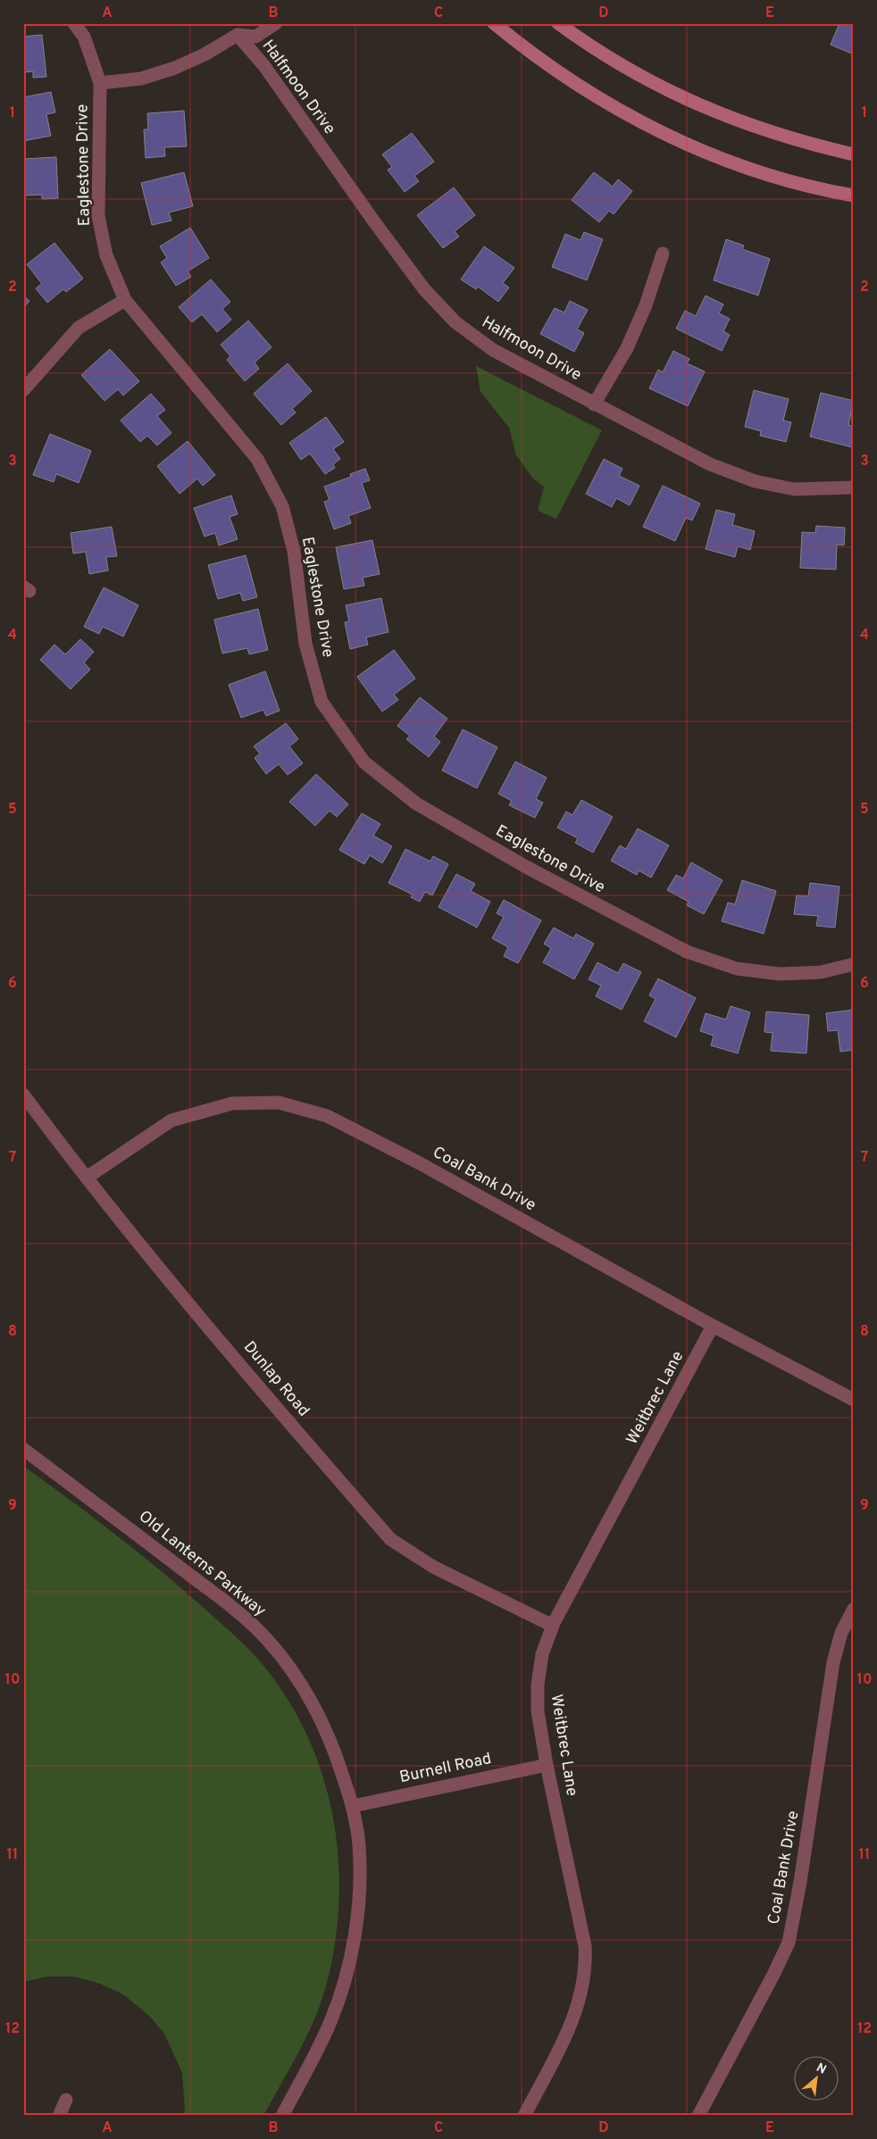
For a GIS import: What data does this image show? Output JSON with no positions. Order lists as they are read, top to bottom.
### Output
{
  "streets": {
    "street": [
      "Halfmoon Drive",
      "Eaglestone Drive",
      "Coal Bank Drive",
      "Dunlap Road",
      "Weitbrec Lane",
      "Old Lanterns Parkway",
      "Burnell Road"
    ]
  },
  "crossings": [
    ["Coal Bank Drive", "Dunlap Road"],
    ["Coal Bank Drive", "Weitbrec Lane"],
    ["Dunlap Road", "Weitbrec Lane"],
    ["Weitbrec Lane", "Burnell Road"],
    ["Old Lanterns Parkway", "Burnell Road"]
  ],
  "north": "top right",
  "grid": {
    "columns": [
      "A",
      "B",
      "C",
      "D",
      "E"
    ],
    "rows": [
      "1",
      "2",
      "3",
      "4",
      "5",
      "6",
      "7",
      "8",
      "9",
      "10",
      "11",
      "12"
    ]
  }
}
